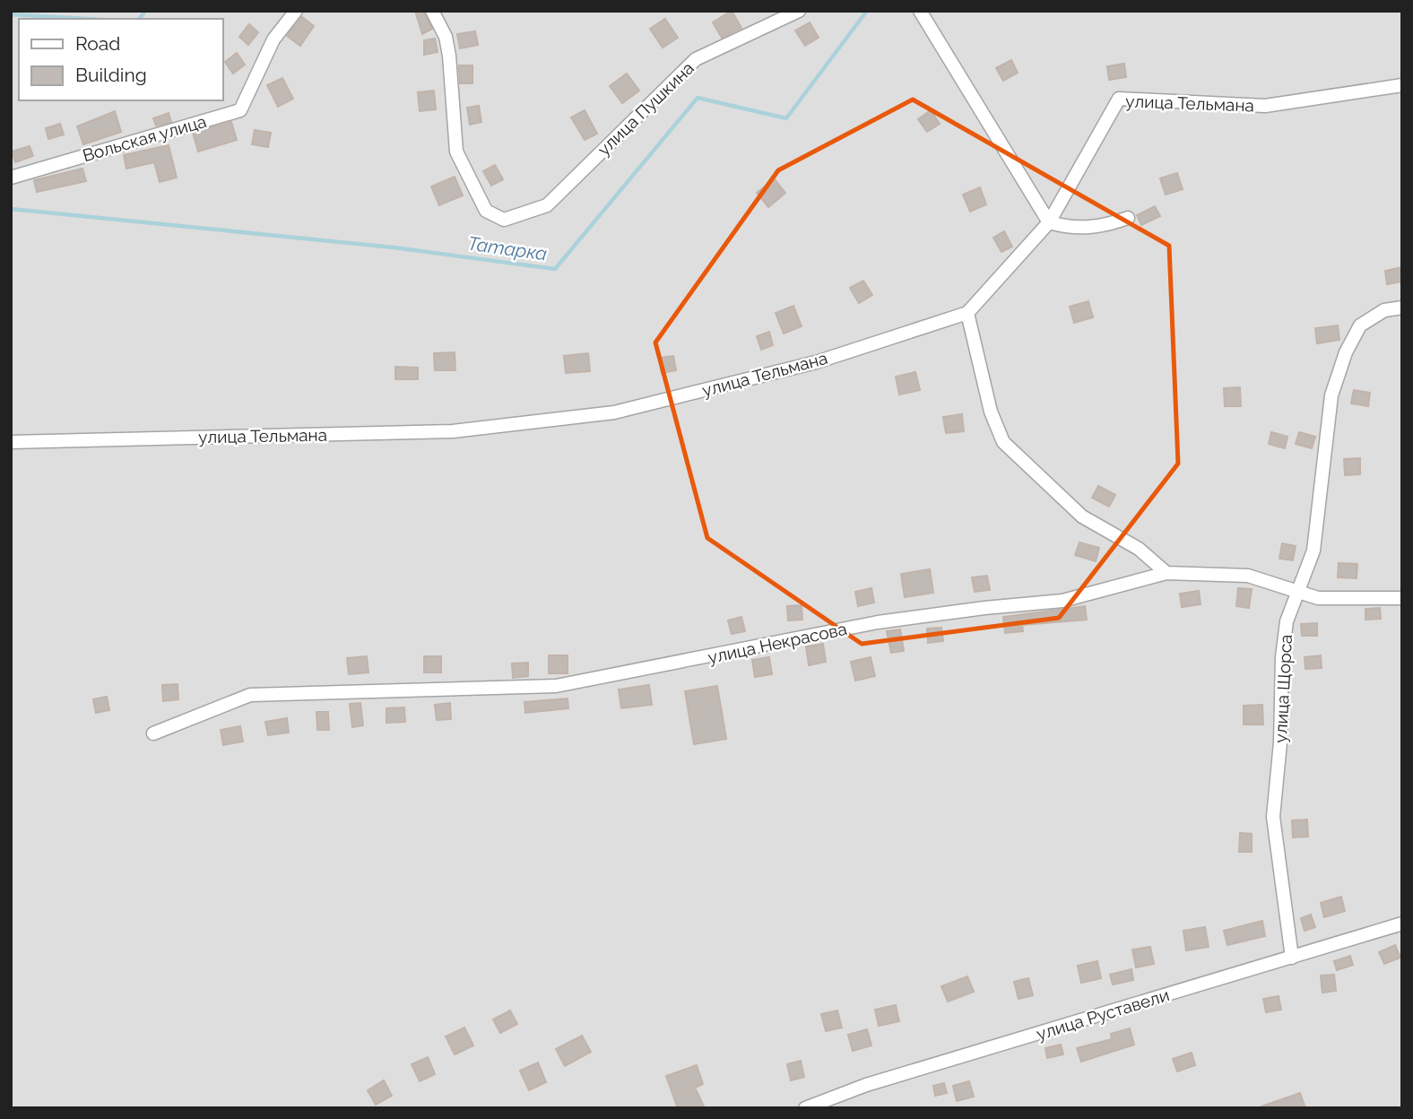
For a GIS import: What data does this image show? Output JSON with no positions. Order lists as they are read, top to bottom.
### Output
{
  "streets": {
    "street": [
      "улица Тельмана",
      "улица Пушкина",
      "Вольская улица",
      "улица Некрасова",
      "улица Щорса",
      "улица Руставели"
    ]
  },
  "crossings": [
    ["улица Некрасова", "улица Щорса"],
    ["улица Щорса", "улица Руставели"]
  ],
  "water": ["Татарка"],
  "legend": ["Road", "Building"]
}
